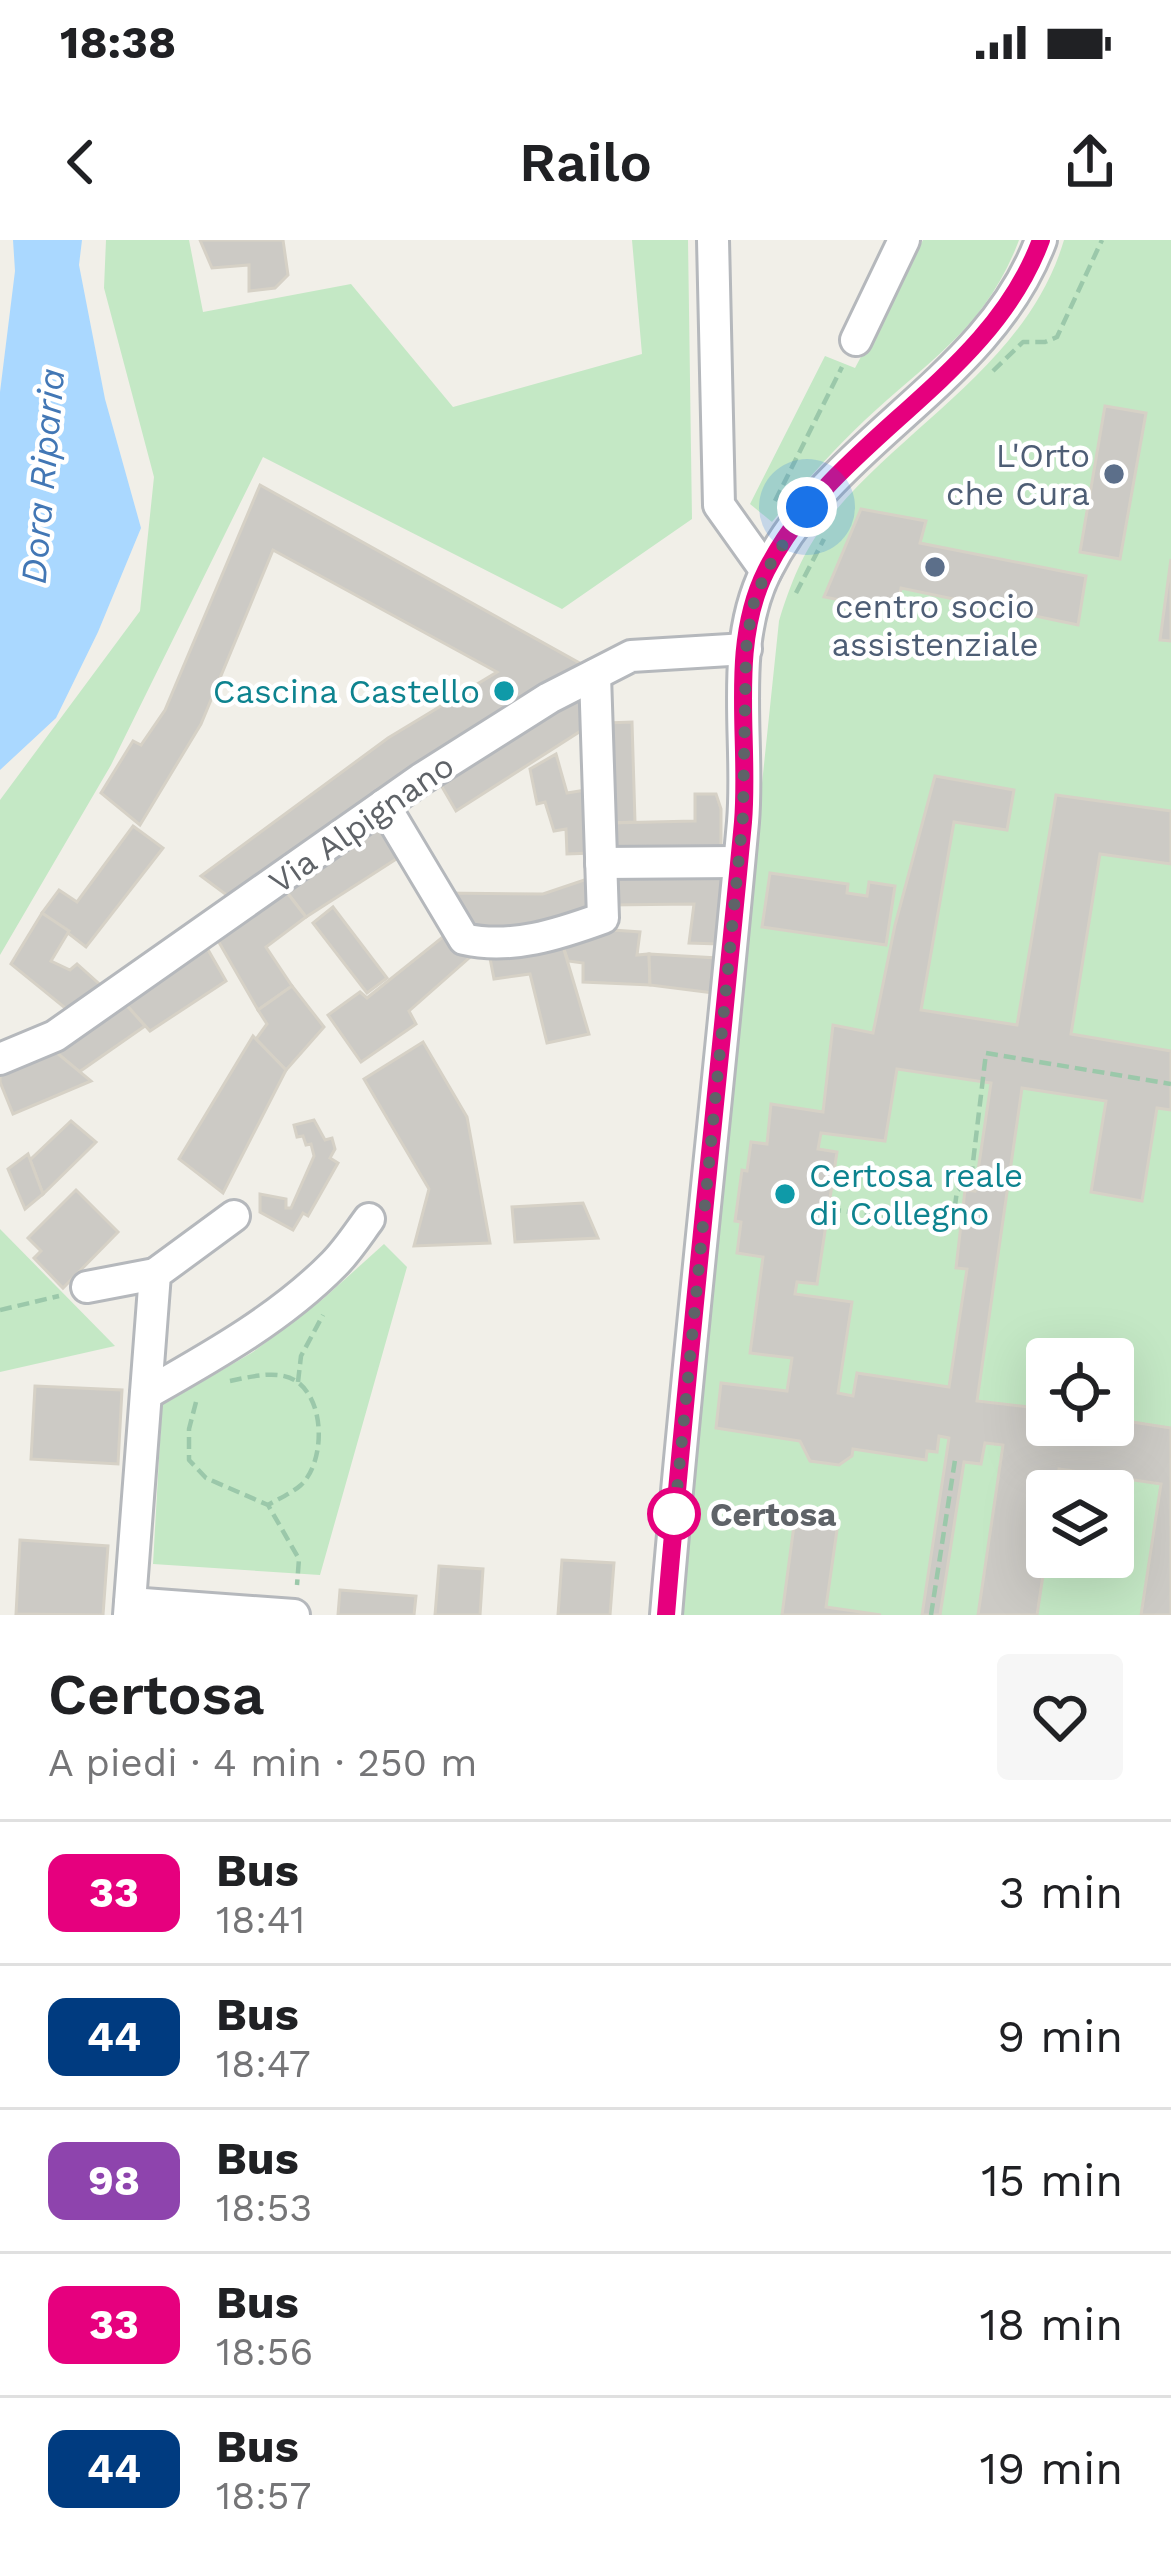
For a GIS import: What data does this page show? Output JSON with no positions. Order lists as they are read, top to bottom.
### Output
{
  "streets": {
    "street": ["Via Alpignano"]
  },
  "water": ["Dora Riparia"],
  "places": [
    "L'Orto che Cura",
    "centro socio assistenziale",
    "Cascina Castello",
    "Certosa reale di Collegno",
    "Certosa"
  ],
  "lines": ["bus line 33"],
  "page": {
    "status": "18:38",
    "header": "Railo",
    "heading": ["Certosa", "A piedi · 4 min · 250 m"],
    "list": [
      {
        "mark": "33",
        "name": "Bus",
        "note": "18:41",
        "value": "3 min"
      },
      {
        "mark": "44",
        "name": "Bus",
        "note": "18:47",
        "value": "9 min"
      },
      {
        "mark": "98",
        "name": "Bus",
        "note": "18:53",
        "value": "15 min"
      },
      {
        "mark": "33",
        "name": "Bus",
        "note": "18:56",
        "value": "18 min"
      },
      {
        "mark": "44",
        "name": "Bus",
        "note": "18:57",
        "value": "19 min"
      }
    ]
  }
}
